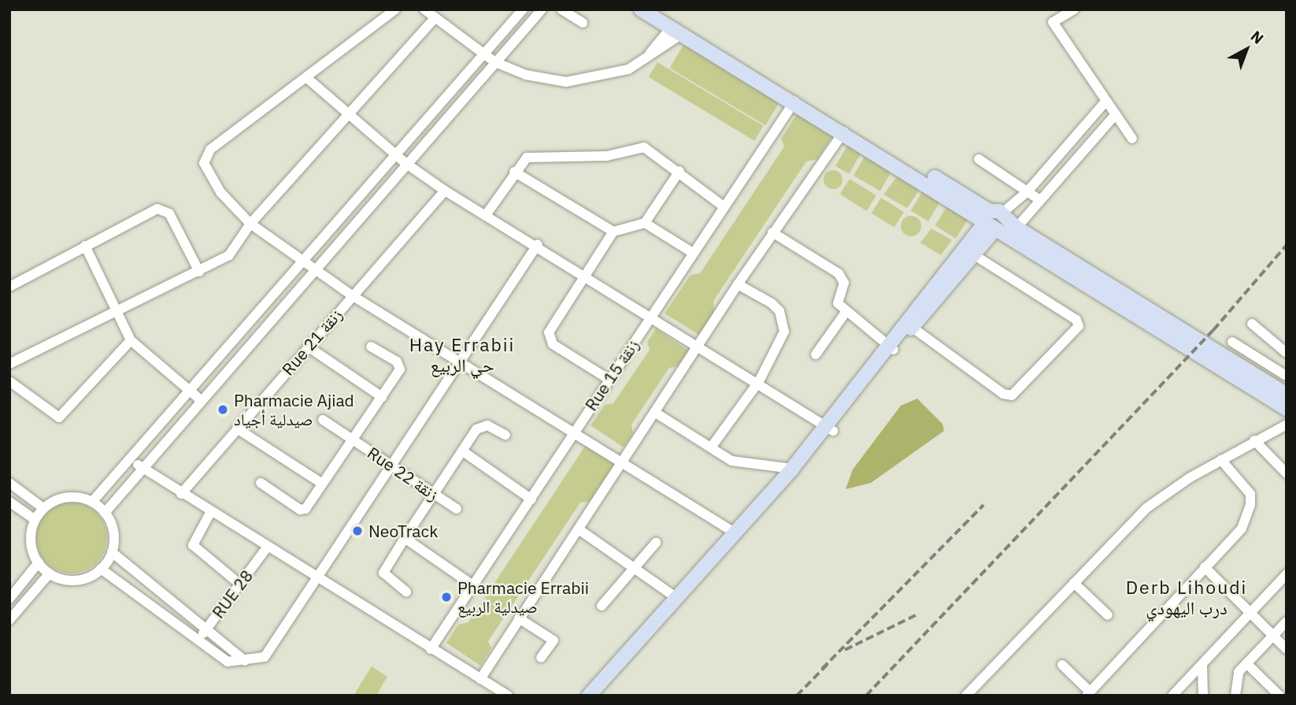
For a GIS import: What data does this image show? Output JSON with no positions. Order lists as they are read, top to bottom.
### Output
{
  "streets": {
    "street": [
      "Rue 21 زنقة",
      "Rue 15 زنقة",
      "Rue 22 زنقة",
      "RUE 28"
    ]
  },
  "districts": ["Hay Errabii حي الربيع", "Derb Lihoudi درب اليهودي"],
  "places": ["Pharmacie Ajiad صيدلية أجياد", "NeoTrack", "Pharmacie Errabii صيدلية الربيع"],
  "north": "top right"
}
